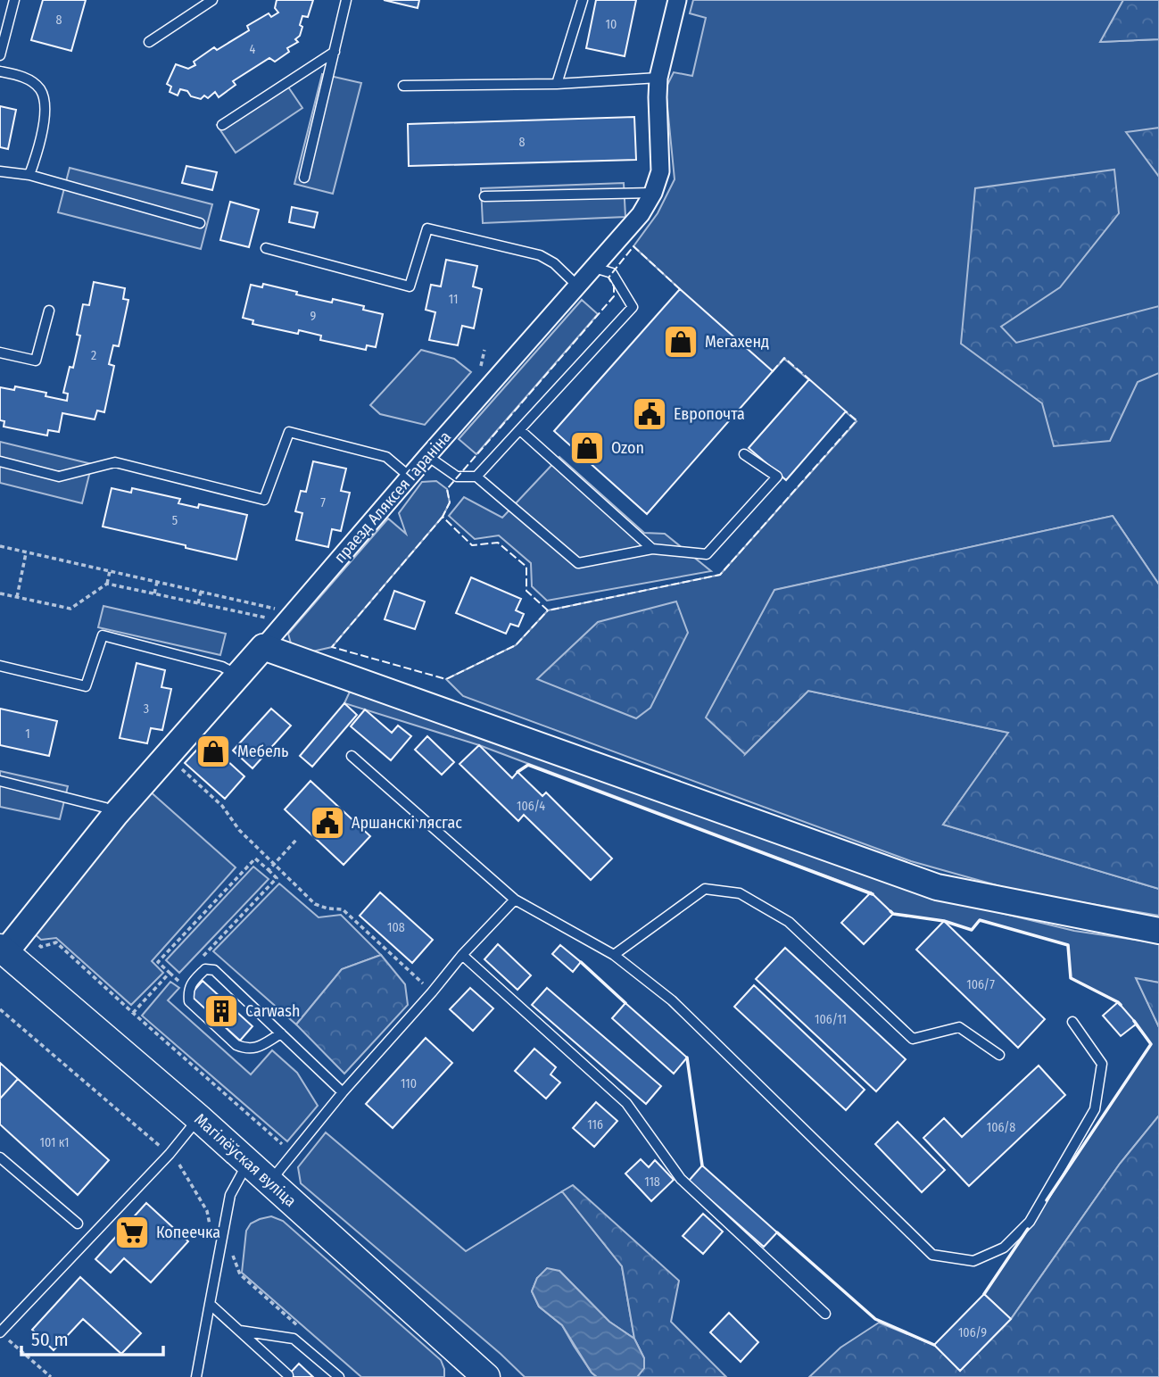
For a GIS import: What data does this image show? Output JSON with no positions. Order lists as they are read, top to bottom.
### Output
{
  "streets": {
    "main road": ["Магілёўская вуліца"],
    "street": ["праезд Аляксея Гараніна"]
  },
  "crossings": [
    ["праезд Аляксея Гараніна", "Магілёўская вуліца"]
  ],
  "places": {
    "shop": ["Мегахенд", "Ozon", "Мебель"],
    "public building": ["Европочта", "Аршанскі лясгас"],
    "building": ["Carwash"],
    "supermarket": ["Копеечка"]
  },
  "house_numbers": [
    "8",
    "10",
    "4",
    "8",
    "11",
    "9",
    "2",
    "7",
    "5",
    "3",
    "1",
    "106/4",
    "108",
    "106/7",
    "106/11",
    "110",
    "116",
    "106/8",
    "101 к1",
    "118",
    "106/9"
  ],
  "scale_bar": "50 m"
}
